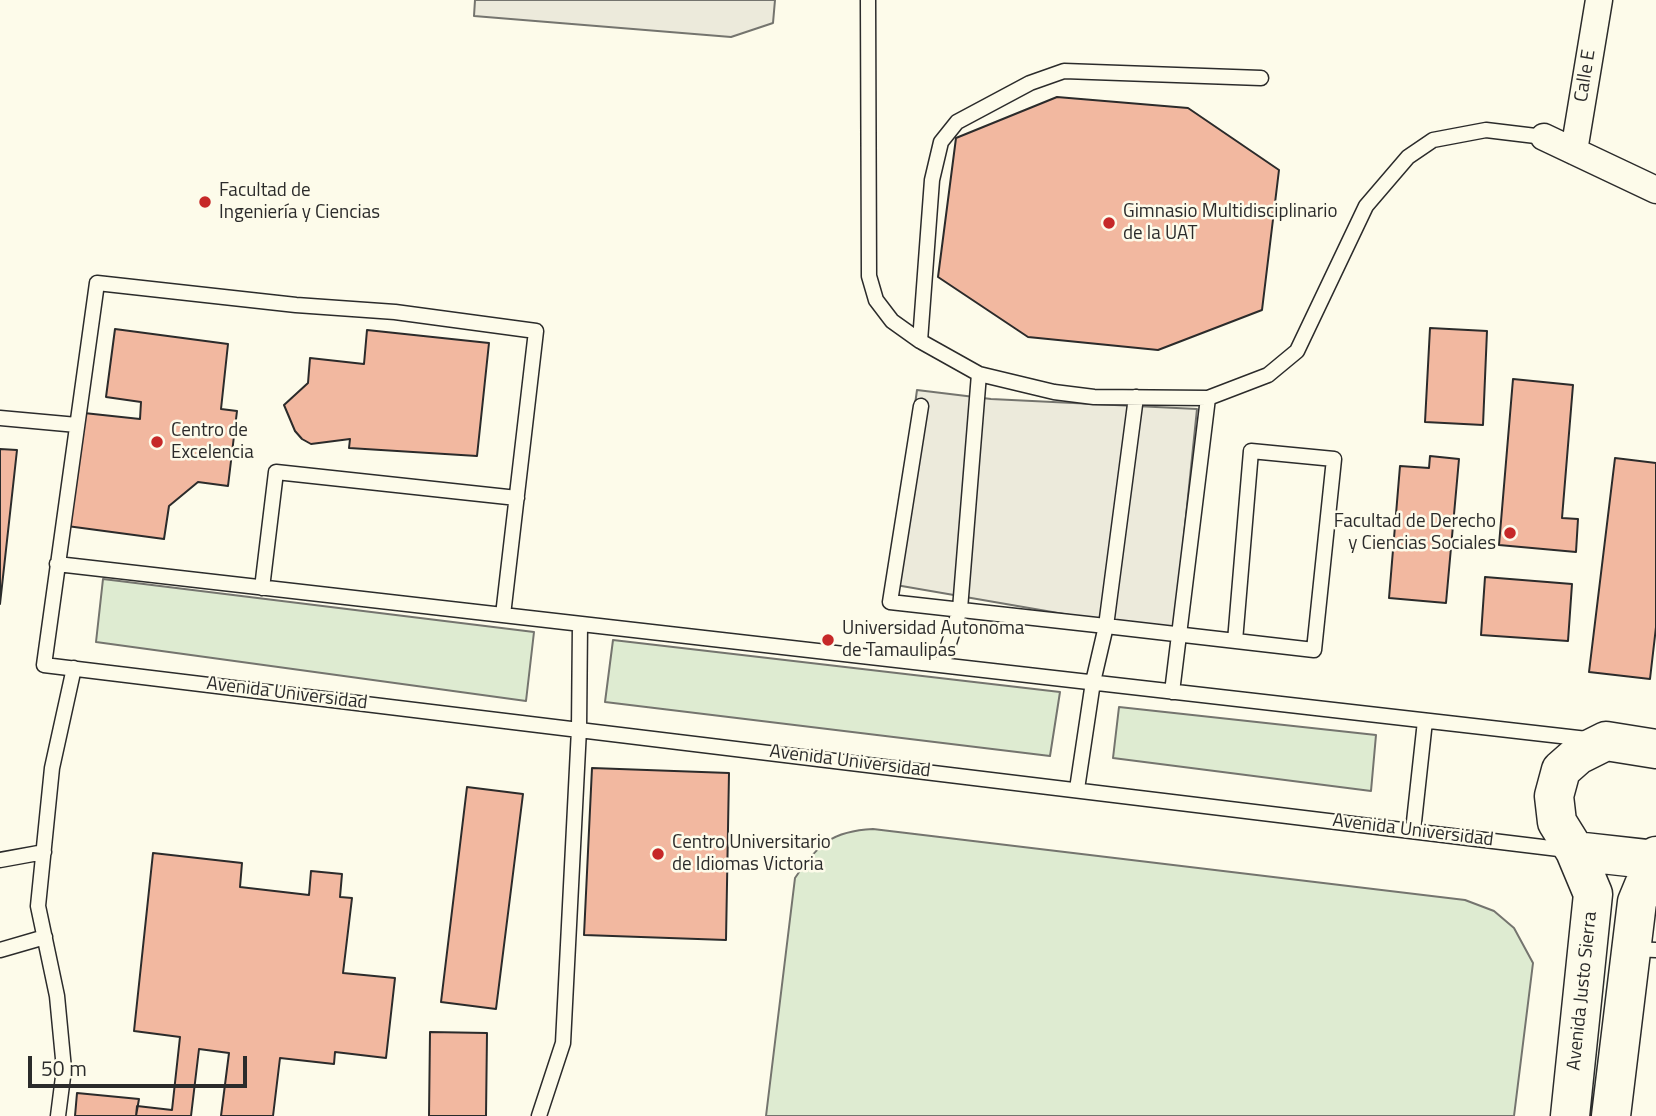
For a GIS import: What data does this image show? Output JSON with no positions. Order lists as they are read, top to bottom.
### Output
{
  "streets": {
    "main road": ["Avenida Universidad", "Avenida Justo Sierra"],
    "street": ["Calle E"]
  },
  "crossings": [
    ["Avenida Universidad", "Avenida Justo Sierra"]
  ],
  "places": [
    "Facultad de Ingeniería y Ciencias",
    "Gimnasio Multidisciplinario de la UAT",
    "Centro de Excelencia",
    "Facultad de Derecho y Ciencias Sociales",
    "Universidad Autonoma de Tamaulipas",
    "Centro Universitario de Idiomas Victoria"
  ],
  "scale_bar": "50 m"
}
